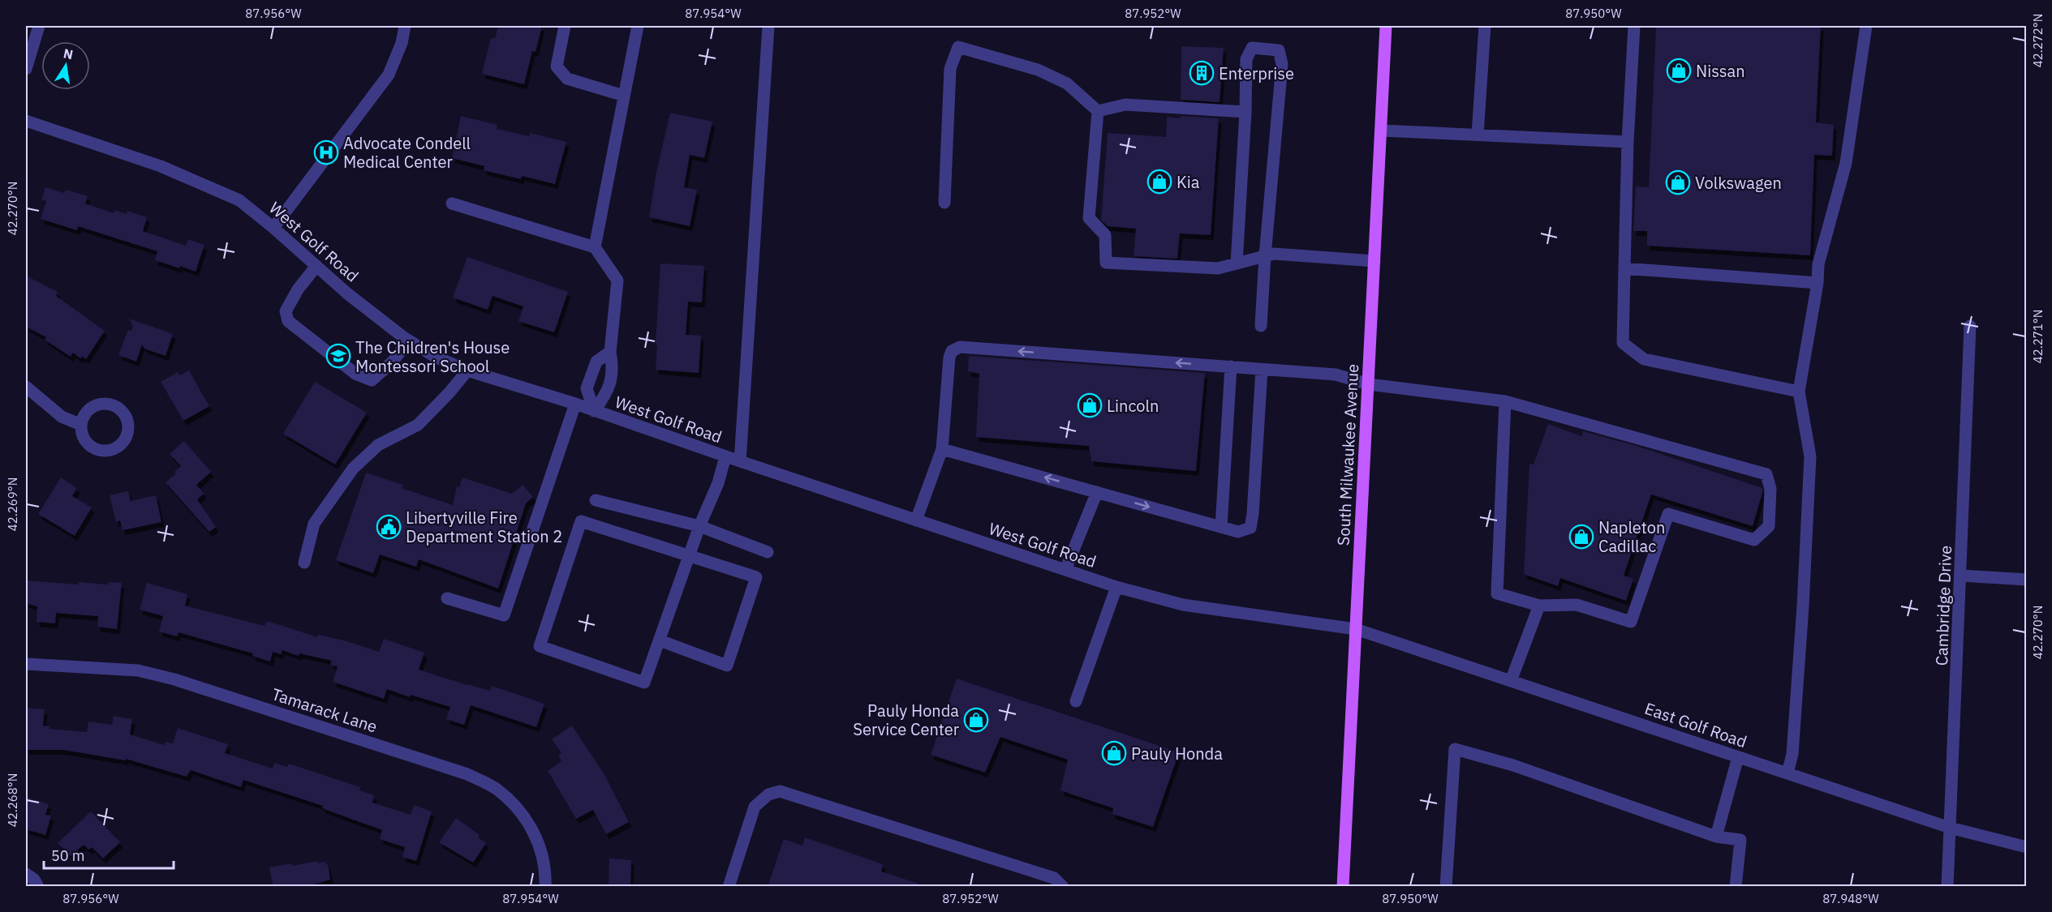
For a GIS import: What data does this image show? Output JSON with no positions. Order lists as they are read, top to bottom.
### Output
{
  "streets": {
    "main road": ["South Milwaukee Avenue"],
    "street": [
      "West Golf Road",
      "Cambridge Drive",
      "Tamarack Lane",
      "East Golf Road"
    ]
  },
  "crossings": [
    ["West Golf Road", "South Milwaukee Avenue"],
    ["West Golf Road", "East Golf Road"],
    ["South Milwaukee Avenue", "East Golf Road"],
    ["Cambridge Drive", "East Golf Road"]
  ],
  "places": {
    "shop": [
      "Nissan",
      "Kia",
      "Volkswagen",
      "Lincoln",
      "Napleton Cadillac",
      "Pauly Honda Service Center",
      "Pauly Honda"
    ],
    "building": ["Enterprise"],
    "hospital": ["Advocate Condell Medical Center"],
    "school or university": ["The Children's House Montessori School"],
    "public building": ["Libertyville Fire Department Station 2"]
  },
  "scale_bar": "50 m",
  "north": "top",
  "coordinates": [
    "87.956°W",
    "87.954°W",
    "87.952°W",
    "87.950°W",
    "42.272°N",
    "42.270°N",
    "42.271°N",
    "42.269°N",
    "42.268°N",
    "87.948°W"
  ]
}
